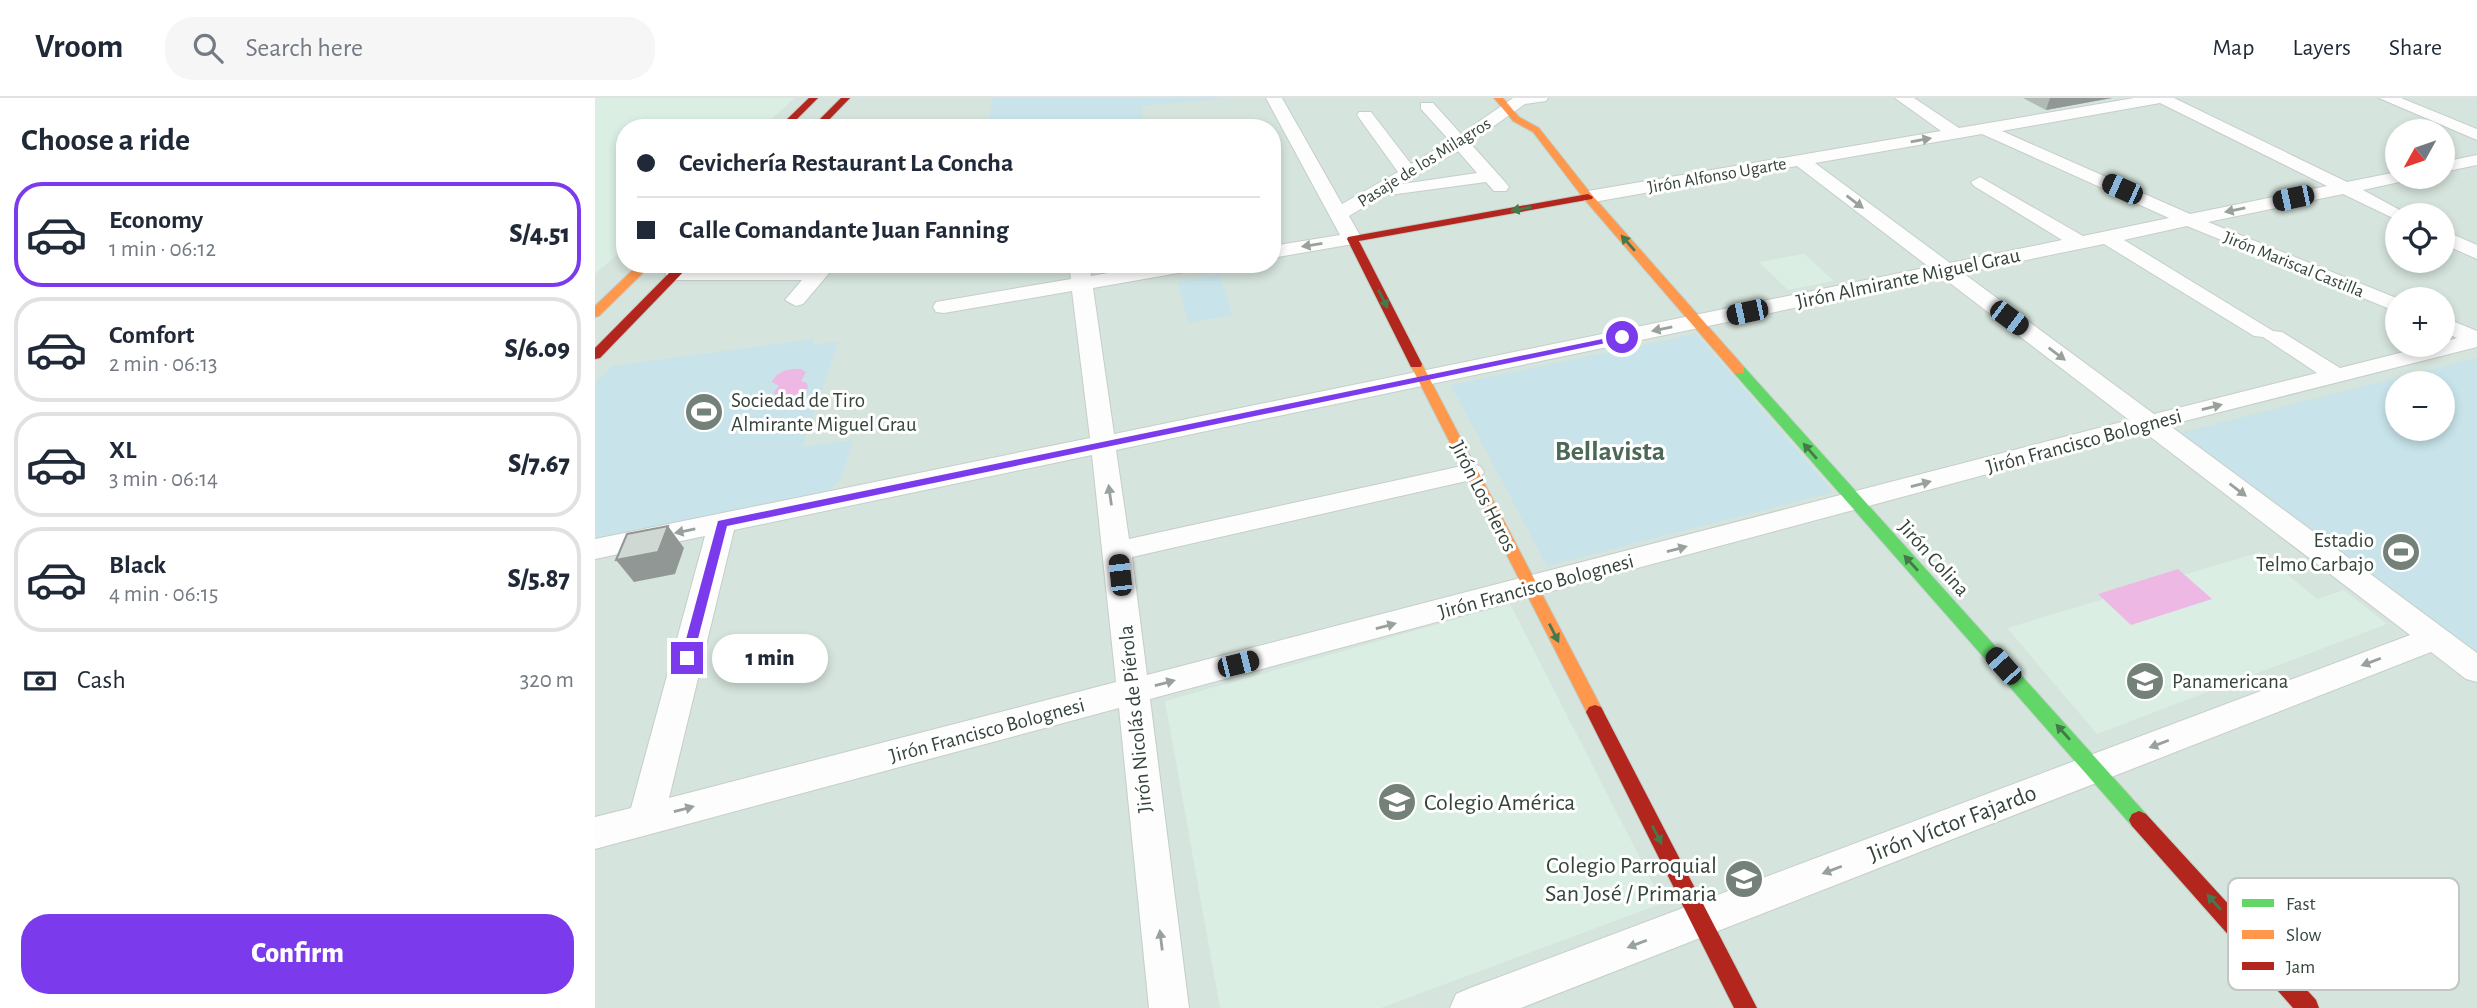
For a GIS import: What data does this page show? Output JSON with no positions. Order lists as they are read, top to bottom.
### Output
{
  "streets": {
    "street": [
      "Pasaje de los Milagros",
      "Jirón Alfonso Ugarte",
      "Jirón Mariscal Castilla",
      "Jirón Almirante Miguel Grau",
      "Jirón Francisco Bolognesi",
      "Jirón Los Heros",
      "Jirón Colina",
      "Jirón Nicolás de Piérola",
      "Jirón Víctor Fajardo"
    ]
  },
  "crossings": [
    ["Pasaje de los Milagros", "Jirón Los Heros"],
    ["Pasaje de los Milagros", "Jirón Colina"],
    ["Jirón Alfonso Ugarte", "Jirón Mariscal Castilla"],
    ["Jirón Alfonso Ugarte", "Jirón Los Heros"],
    ["Jirón Alfonso Ugarte", "Jirón Colina"],
    ["Jirón Mariscal Castilla", "Jirón Almirante Miguel Grau"],
    ["Jirón Almirante Miguel Grau", "Jirón Los Heros"],
    ["Jirón Almirante Miguel Grau", "Jirón Colina"],
    ["Jirón Almirante Miguel Grau", "Jirón Nicolás de Piérola"],
    ["Jirón Francisco Bolognesi", "Jirón Los Heros"],
    ["Jirón Francisco Bolognesi", "Jirón Colina"],
    ["Jirón Francisco Bolognesi", "Jirón Nicolás de Piérola"],
    ["Jirón Los Heros", "Jirón Víctor Fajardo"],
    ["Jirón Colina", "Jirón Víctor Fajardo"]
  ],
  "one_way": [
    "Jirón Francisco Bolognesi",
    "Jirón Los Heros",
    "Jirón Colina",
    "Jirón Nicolás de Piérola",
    "Jirón Víctor Fajardo"
  ],
  "districts": ["Bellavista"],
  "places": {
    "sports": ["Sociedad de Tiro Almirante Miguel Grau", "Estadio Telmo Carbajo"],
    "school or university": ["Panamericana", "Colegio América", "Colegio Parroquial San José / Primaria"]
  },
  "legend": ["Fast", "Slow", "Jam"],
  "north": "bottom left",
  "page": {
    "header": "Vroom",
    "search": "Search here",
    "nav": ["Map", "Layers", "Share"],
    "heading": "Choose a ride",
    "map_buttons": ["+", "−"],
    "banner": ["Cevichería Restaurant La Concha", "Calle Comandante Juan Fanning"],
    "list": [
      {
        "name": "Economy",
        "note": "1 min · 06:12",
        "value": "S/4.51"
      },
      {
        "name": "Comfort",
        "note": "2 min · 06:13",
        "value": "S/6.09"
      },
      {
        "name": "XL",
        "note": "3 min · 06:14",
        "value": "S/7.67"
      },
      {
        "name": "Black",
        "note": "4 min · 06:15",
        "value": "S/5.87"
      }
    ],
    "bubble": "1 min",
    "pay": ["Cash", "320 m"],
    "buttons": "Confirm"
  }
}
